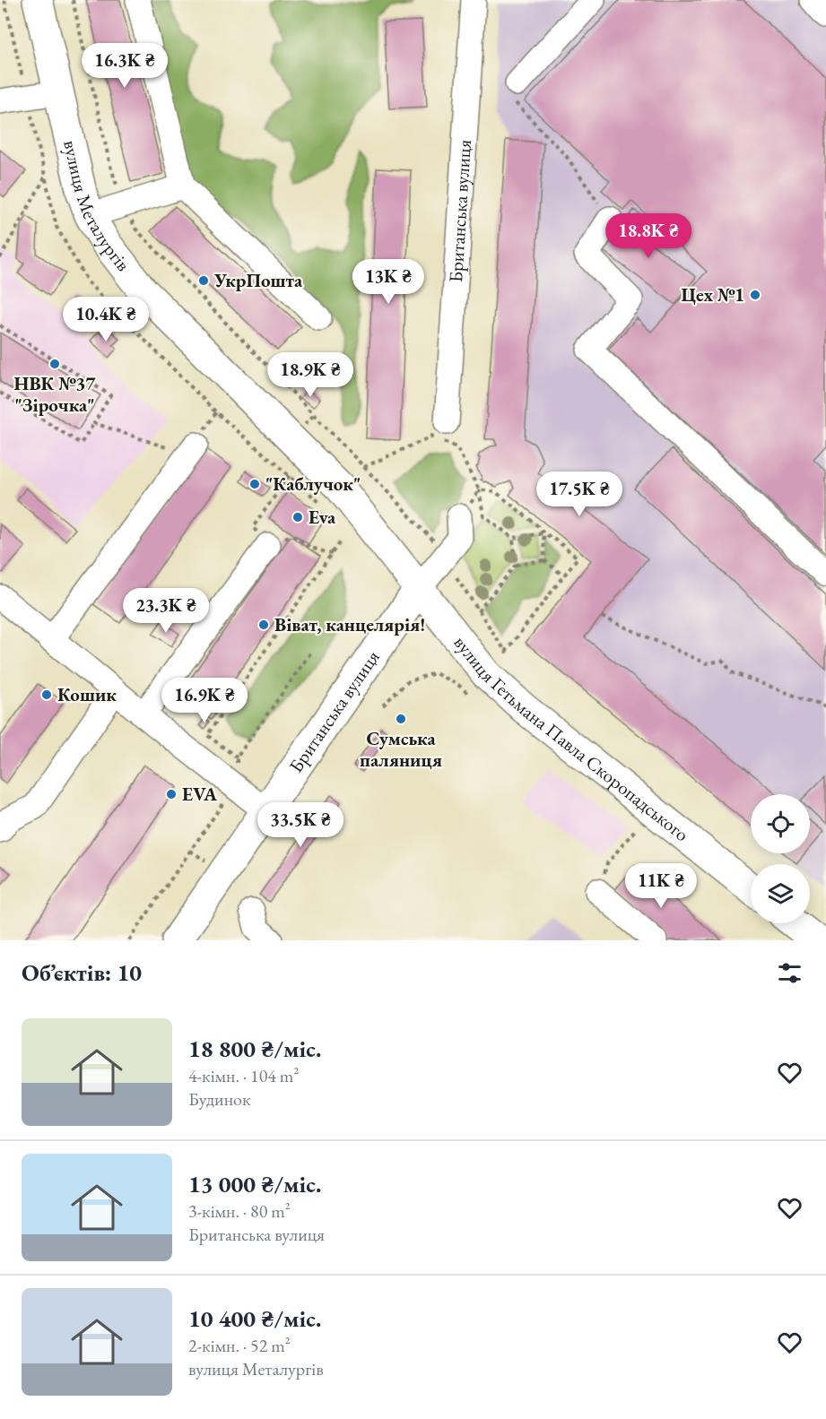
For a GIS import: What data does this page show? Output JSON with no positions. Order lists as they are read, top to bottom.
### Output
{
  "streets": {
    "main road": ["вулиця Металургів", "Британська вулиця", "вулиця Гетьмана Павла Скоропадського"]
  },
  "crossings": [
    ["вулиця Металургів", "Британська вулиця"],
    ["вулиця Металургів", "вулиця Гетьмана Павла Скоропадського"],
    ["Британська вулиця", "вулиця Гетьмана Павла Скоропадського"]
  ],
  "places": [
    "УкрПошта",
    "Цех №1",
    "НВК №37 \"Зірочка\"",
    "\"Каблучок\"",
    "Eva",
    "Віват, канцелярія!",
    "Кошик",
    "Сумська паляниця",
    "EVA"
  ],
  "page": {
    "price": [
      "16.3K ₴",
      "18.8K ₴",
      "13K ₴",
      "10.4K ₴",
      "18.9K ₴",
      "17.5K ₴",
      "23.3K ₴",
      "16.9K ₴",
      "33.5K ₴",
      "11K ₴"
    ],
    "heading": "Об’єктів: 10",
    "list": [
      {
        "name": "18 800 ₴/міс.",
        "note": "4-кімн. · 104 m² · Будинок"
      },
      {
        "name": "13 000 ₴/міс.",
        "note": "3-кімн. · 80 m² · Британська вулиця"
      },
      {
        "name": "10 400 ₴/міс.",
        "note": "2-кімн. · 52 m² · вулиця Металургів"
      }
    ]
  }
}
